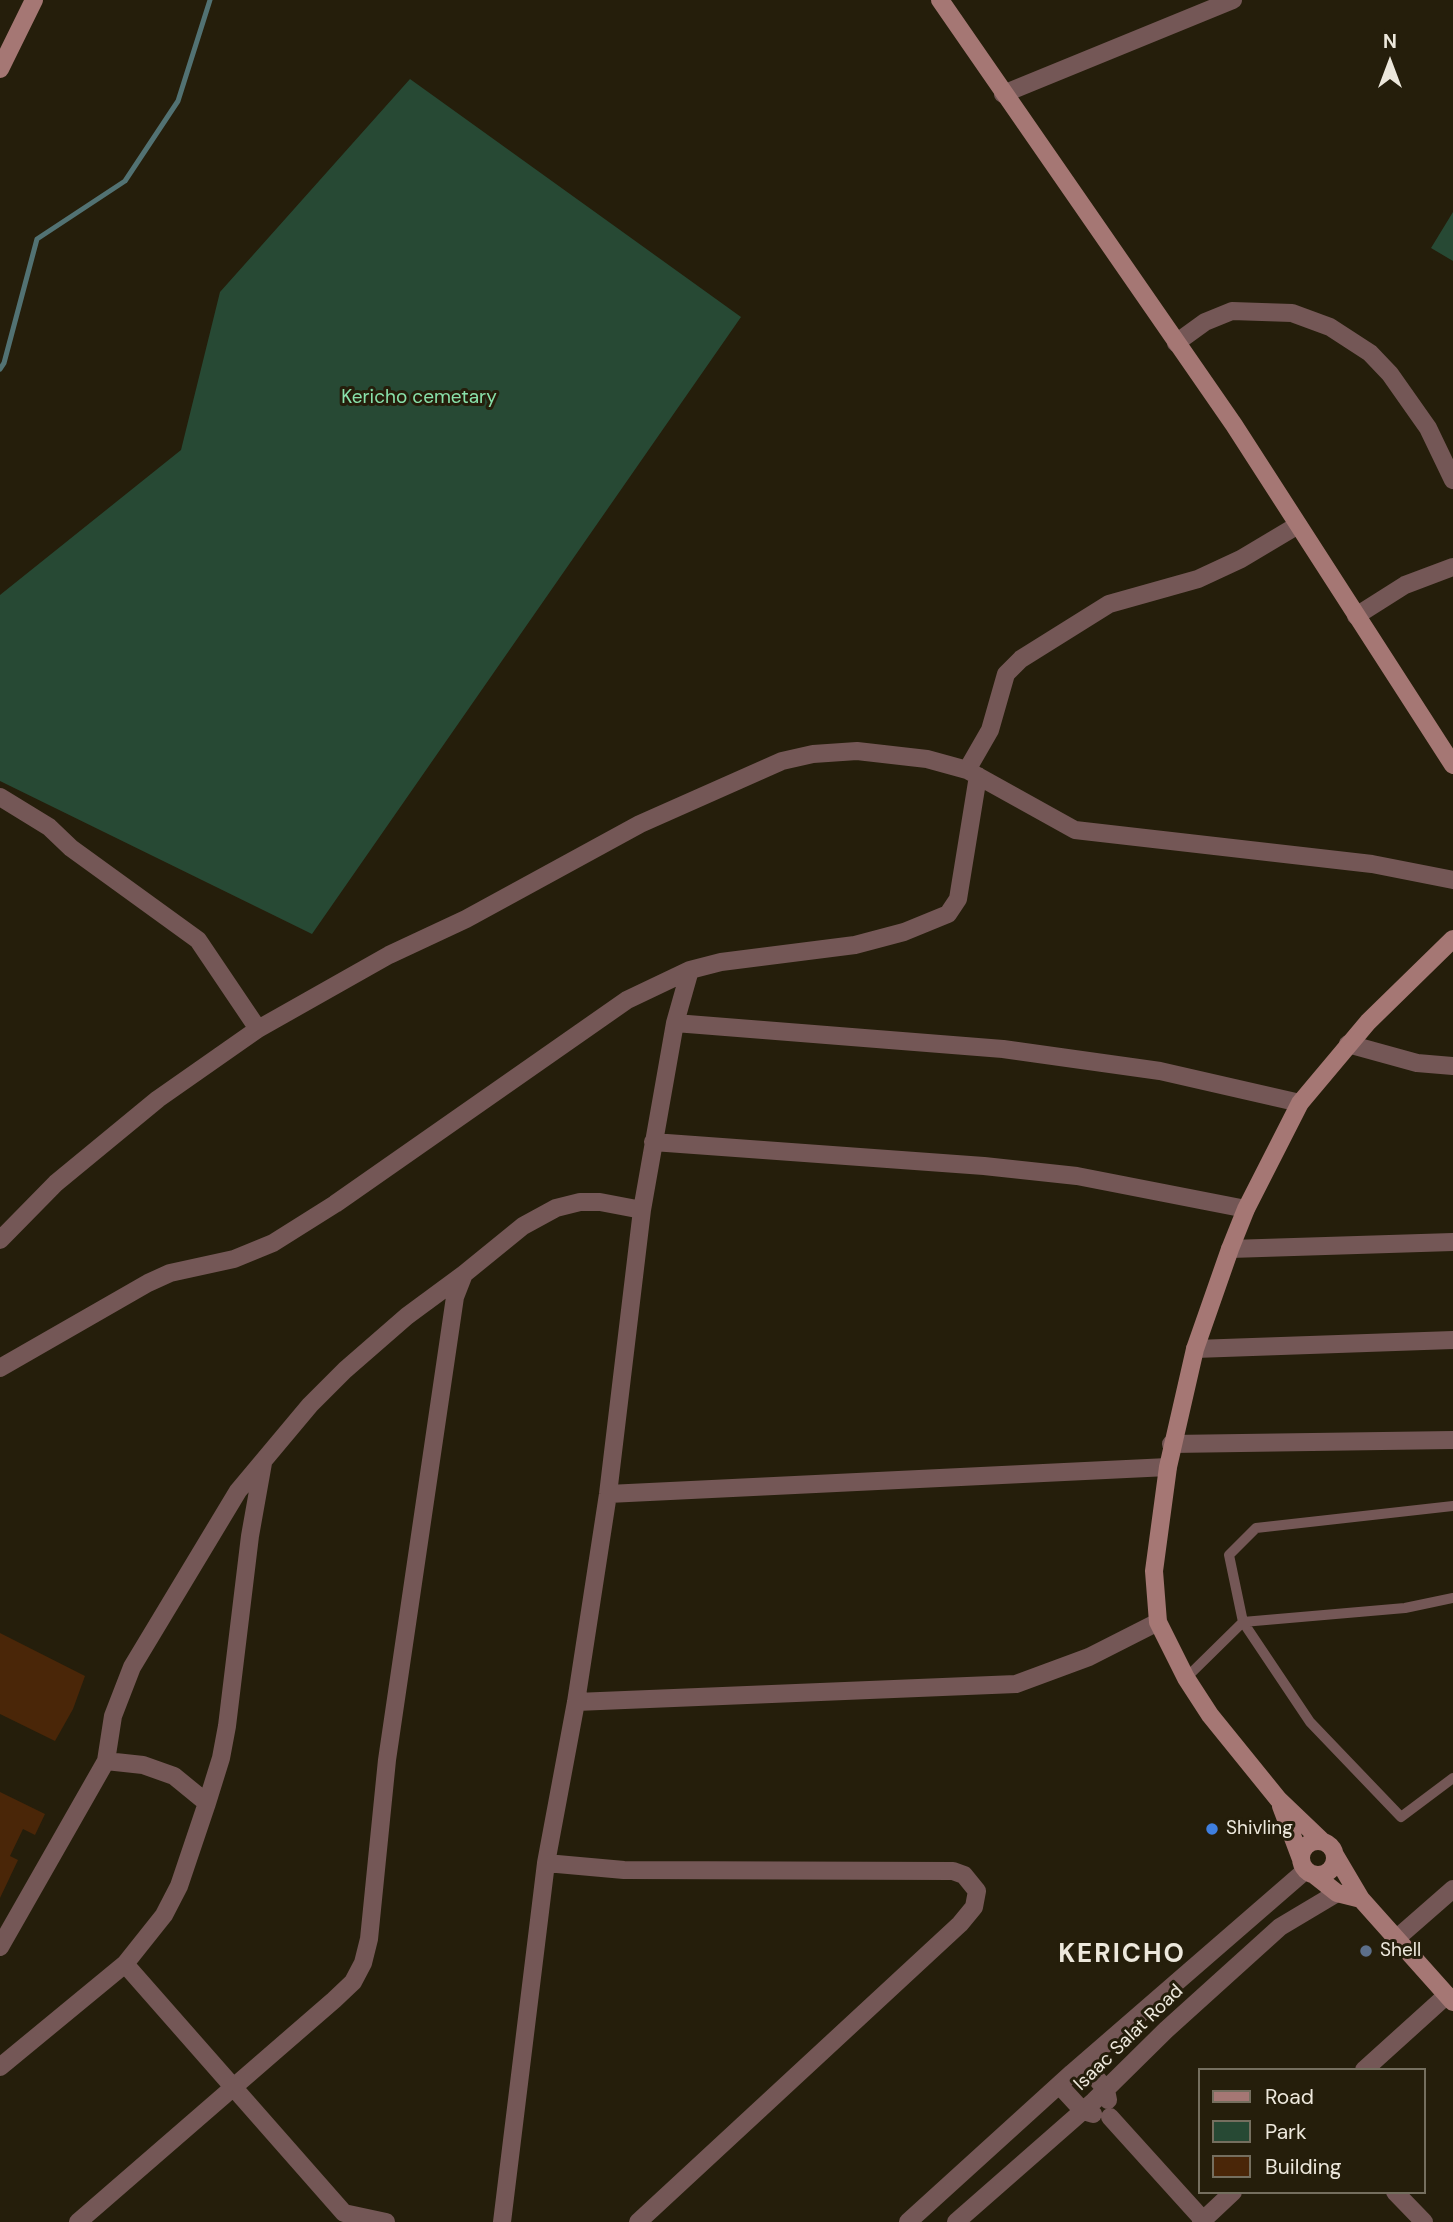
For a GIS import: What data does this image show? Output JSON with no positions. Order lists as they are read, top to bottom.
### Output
{
  "streets": {
    "street": ["Isaac Salat Road"]
  },
  "districts": ["KERICHO"],
  "parks": ["Kericho cemetary"],
  "places": ["Shivling", "Shell"],
  "legend": ["Road", "Park", "Building"],
  "north": "top"
}
